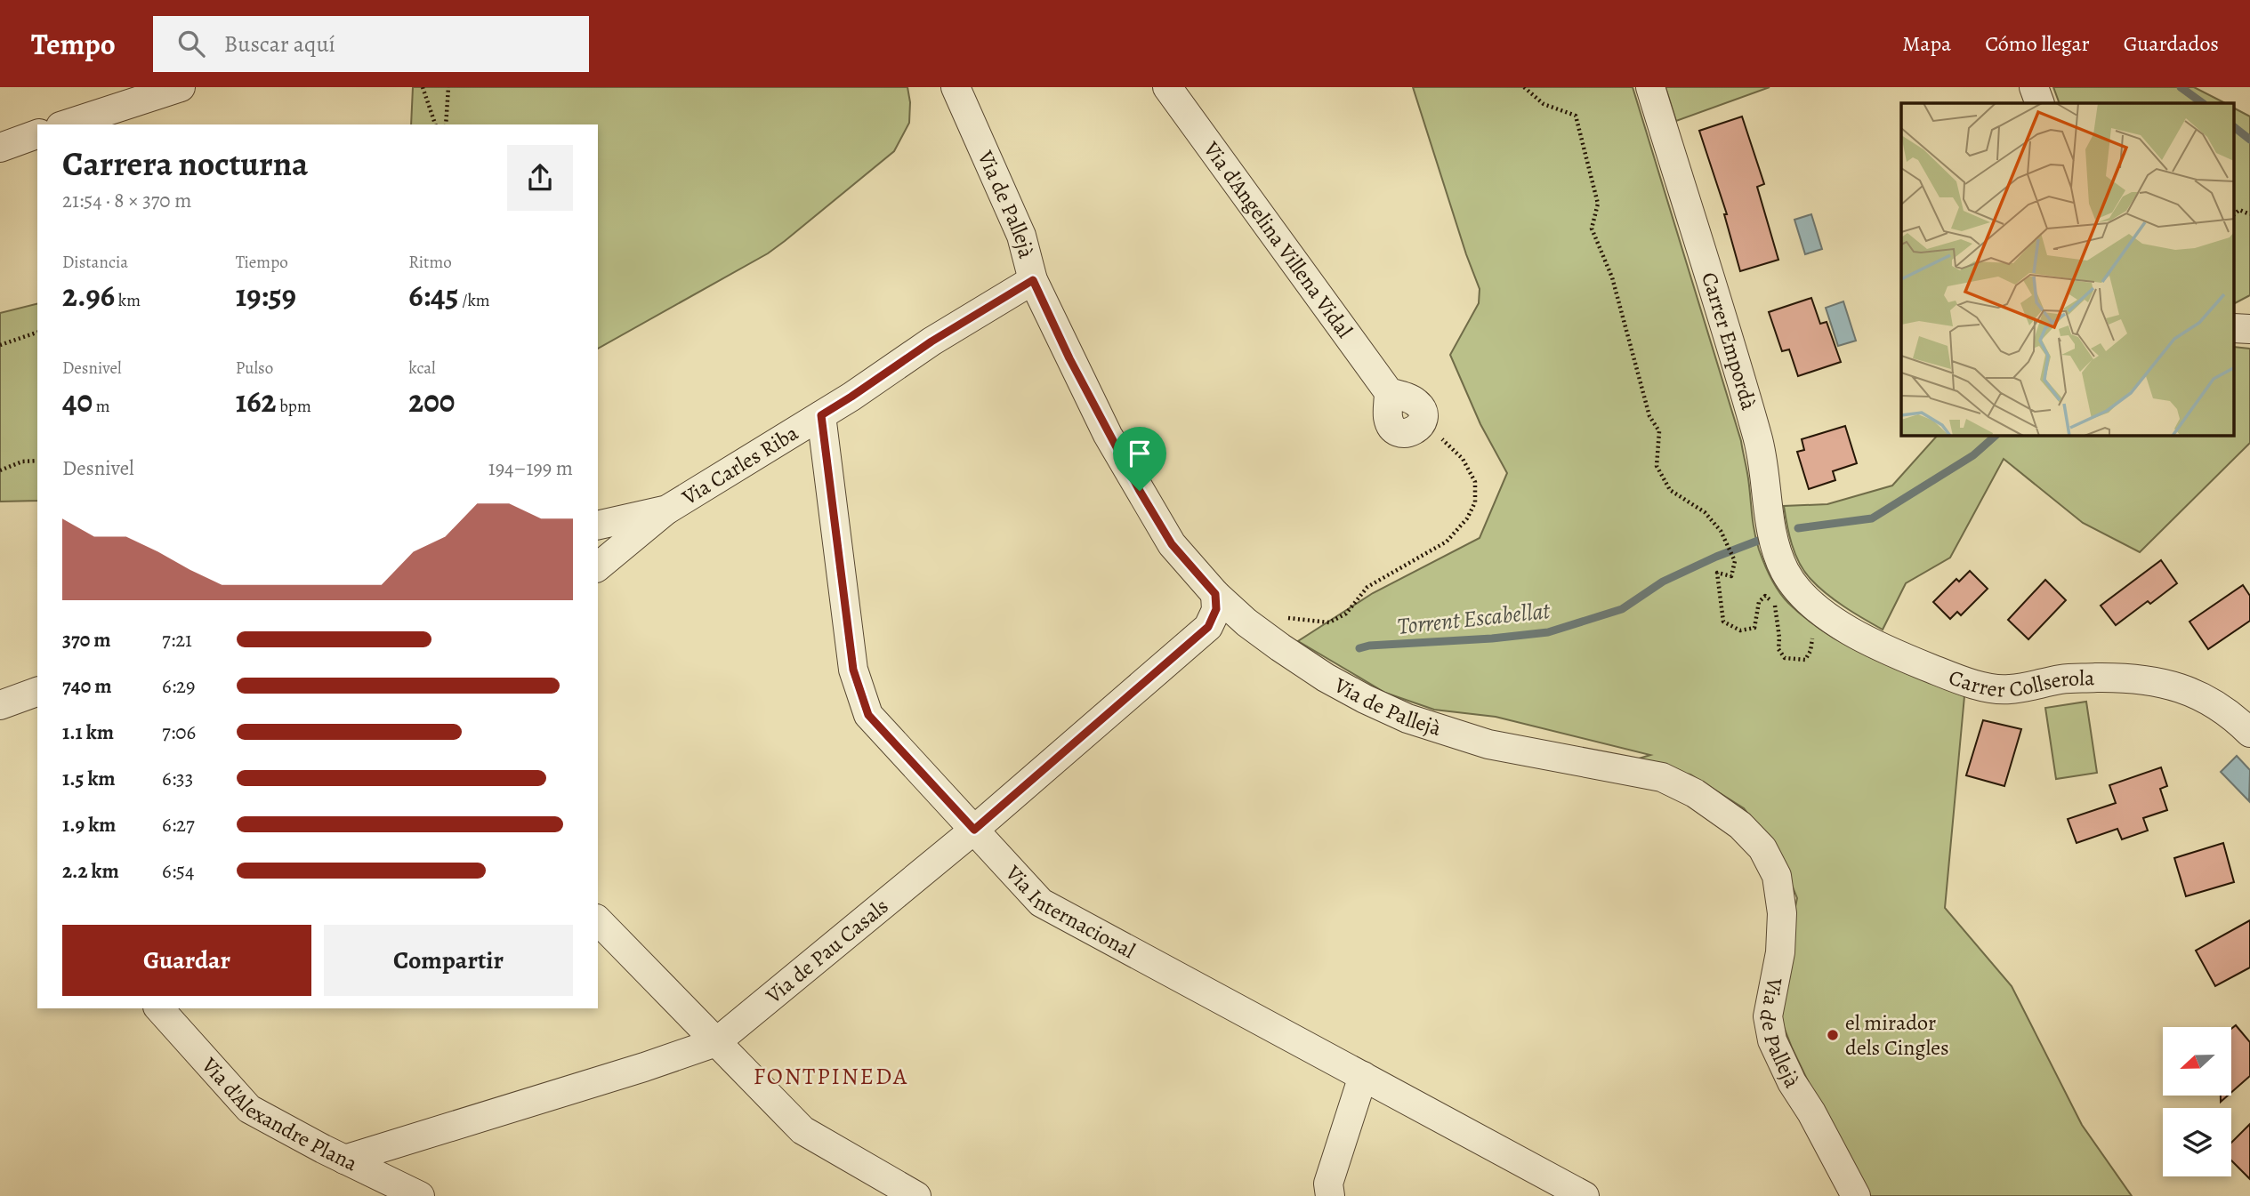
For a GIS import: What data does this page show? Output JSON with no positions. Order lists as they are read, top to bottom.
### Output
{
  "streets": {
    "street": [
      "Via de Pallejà",
      "Via d'Angelina Villena Vidal",
      "Carrer Empordà",
      "Via Carles Riba",
      "Carrer Collserola",
      "Via Internacional",
      "Via de Pau Casals",
      "Via d'Alexandre Plana"
    ]
  },
  "crossings": [
    ["Via de Pallejà", "Via Carles Riba"],
    ["Via de Pallejà", "Via de Pau Casals"],
    ["Carrer Empordà", "Carrer Collserola"],
    ["Via Carles Riba", "Via Internacional"],
    ["Via Internacional", "Via de Pau Casals"],
    ["Via de Pau Casals", "Via d'Alexandre Plana"]
  ],
  "districts": ["FONTPINEDA"],
  "water": ["Torrent Escabellat"],
  "places": ["el mirador dels Cingles"],
  "north": "left",
  "page": {
    "header": "Tempo",
    "search": "Buscar aquí",
    "nav": ["Mapa", "Cómo llegar", "Guardados"],
    "heading": ["Carrera nocturna", "21:54 · 8 × 370 m"],
    "stats": [
      ["Distancia", "2.96 km"],
      ["Tiempo", "19:59"],
      ["Ritmo", "6:45 /km"],
      ["Desnivel", "40 m"],
      ["Pulso", "162 bpm"],
      ["kcal", "200"]
    ],
    "chart": ["Desnivel", "194–199 m"],
    "list": [
      {
        "name": "370 m",
        "note": "7:21"
      },
      {
        "name": "740 m",
        "note": "6:29"
      },
      {
        "name": "1.1 km",
        "note": "7:06"
      },
      {
        "name": "1.5 km",
        "note": "6:33"
      },
      {
        "name": "1.9 km",
        "note": "6:27"
      },
      {
        "name": "2.2 km",
        "note": "6:54"
      }
    ],
    "buttons": ["Guardar", "Compartir"]
  }
}
